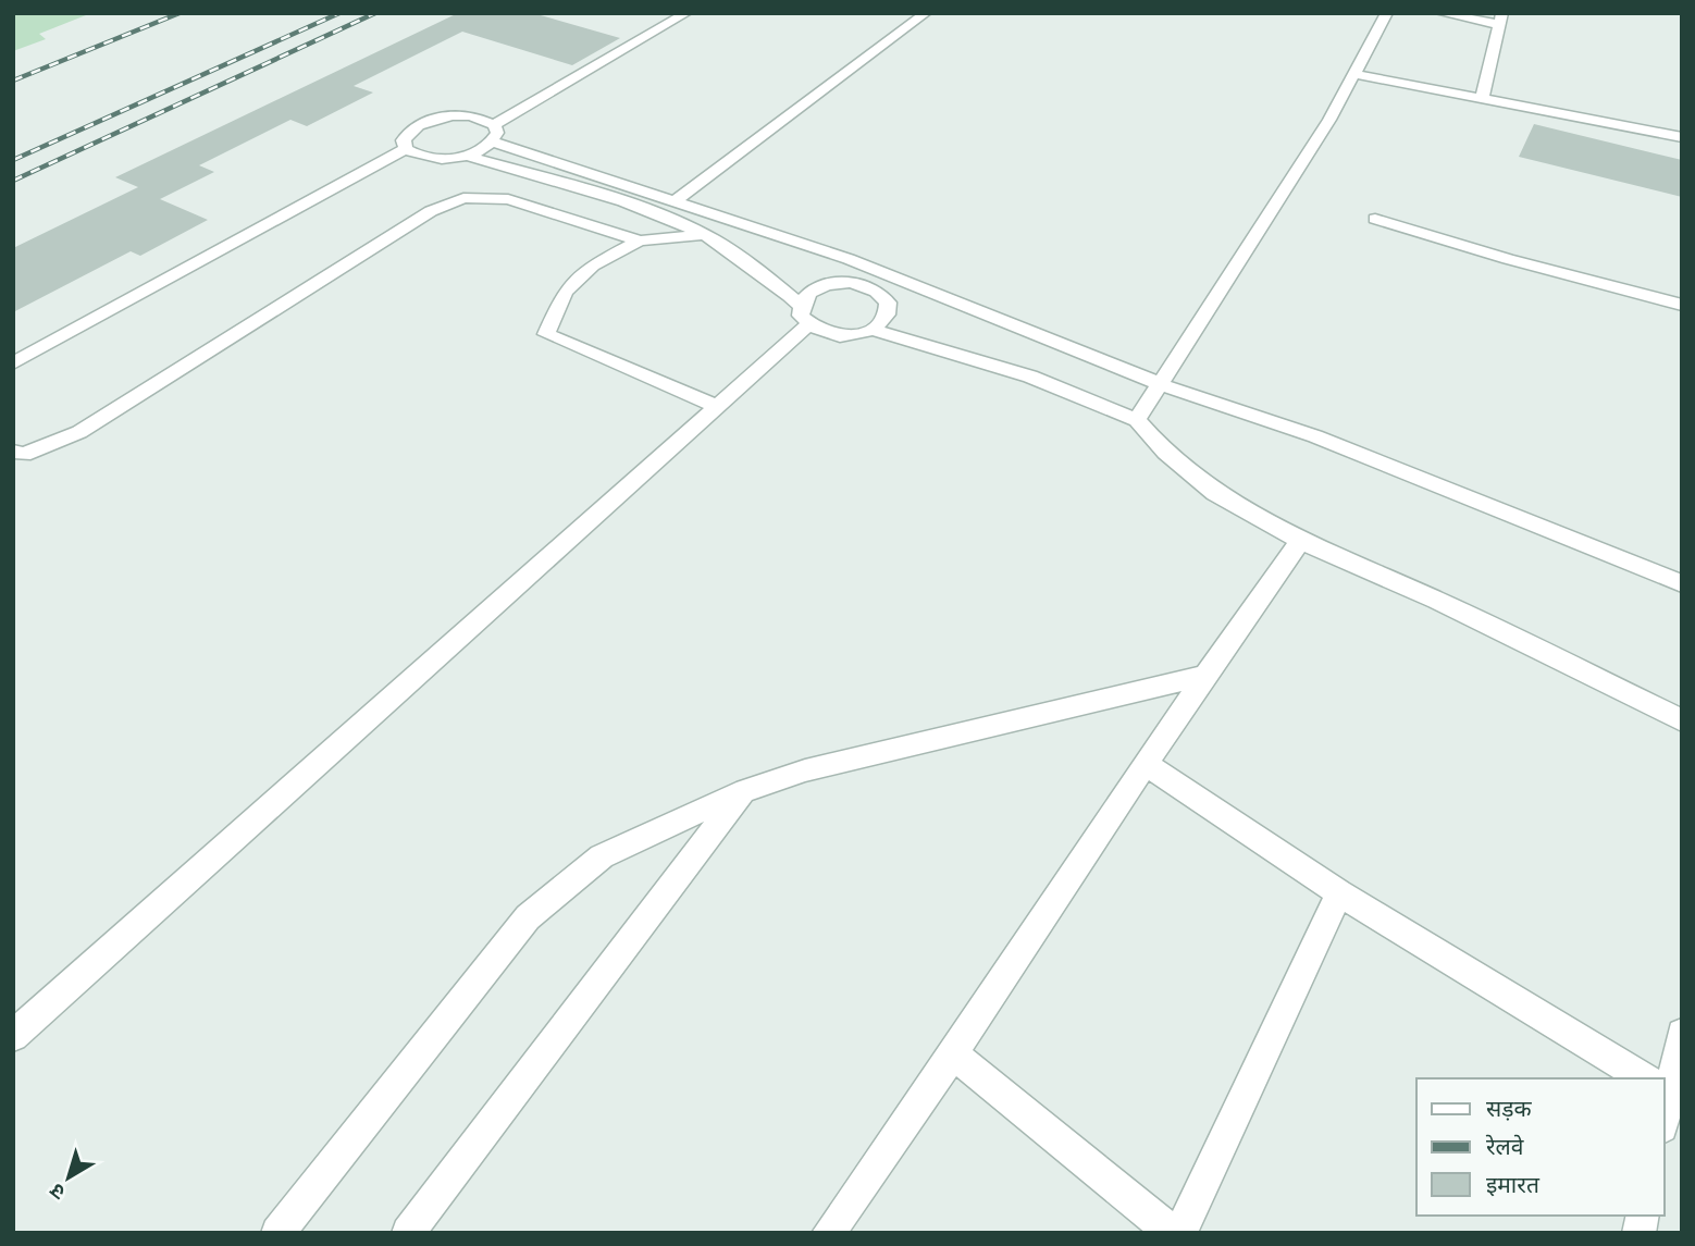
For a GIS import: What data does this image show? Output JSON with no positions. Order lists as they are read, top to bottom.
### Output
{
  "legend": ["सड़क", "रेलवे", "इमारत"],
  "north": "bottom left"
}
